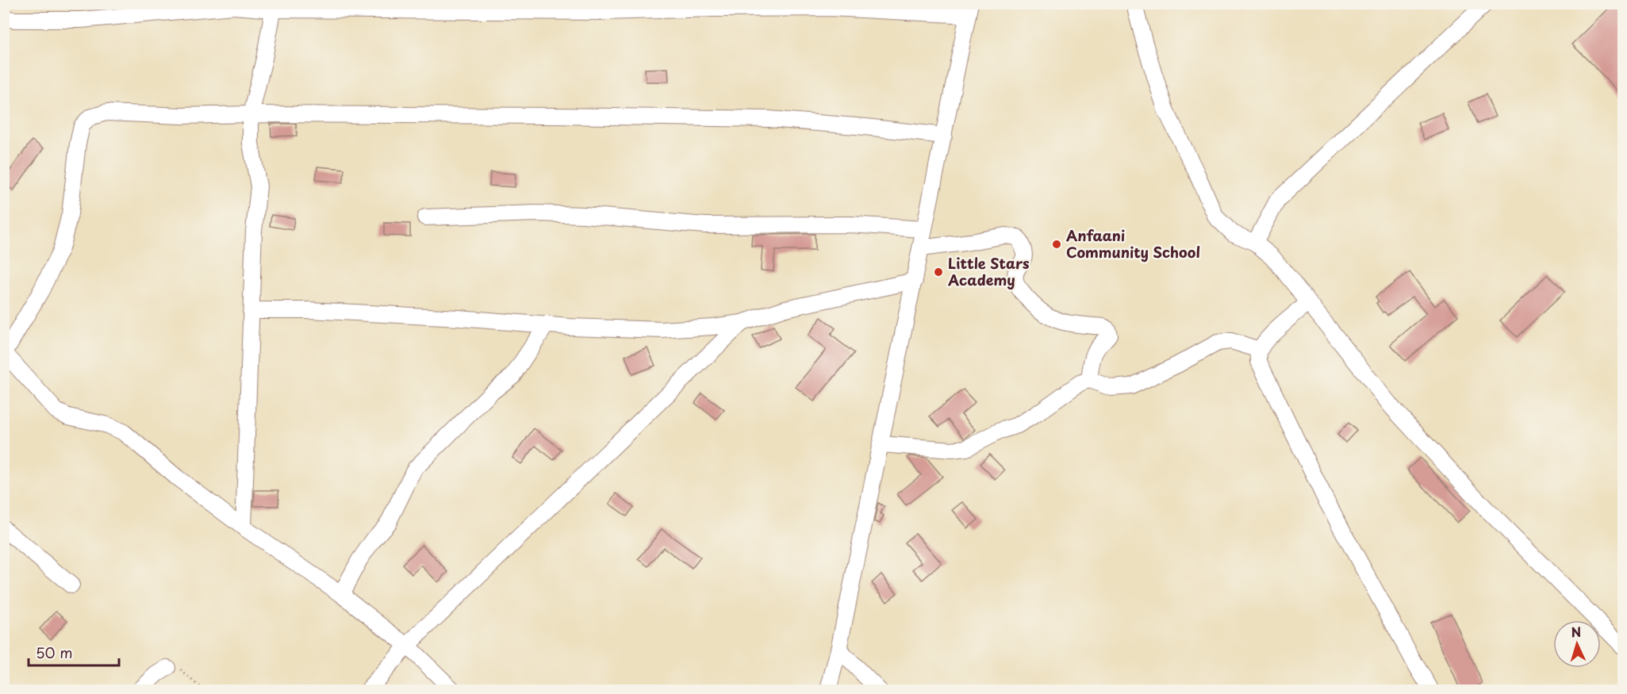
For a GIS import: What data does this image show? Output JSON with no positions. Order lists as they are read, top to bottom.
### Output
{
  "places": ["Anfaani Community School", "Little Stars Academy"],
  "scale_bar": "50 m",
  "north": "top"
}
